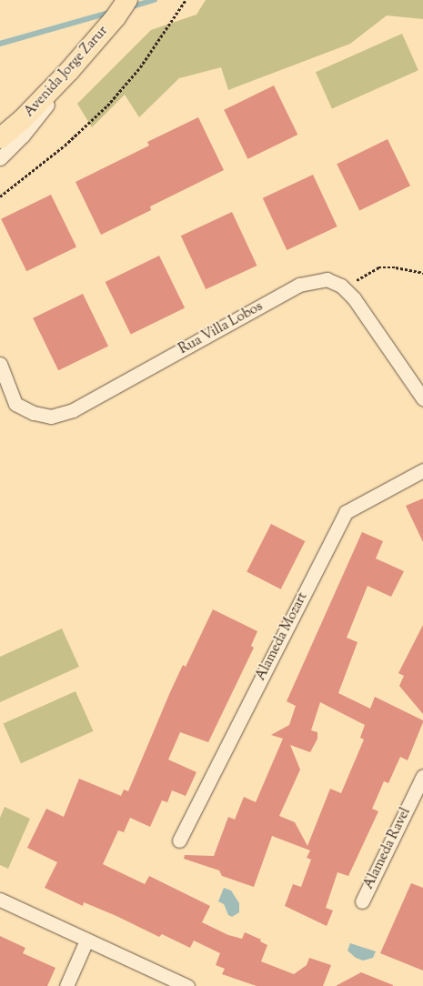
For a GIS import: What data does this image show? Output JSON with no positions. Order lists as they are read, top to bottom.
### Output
{
  "streets": {
    "main road": ["Avenida Jorge Zarur"],
    "street": ["Rua Villa Lobos", "Alameda Mozart", "Alameda Ravel"]
  }
}
